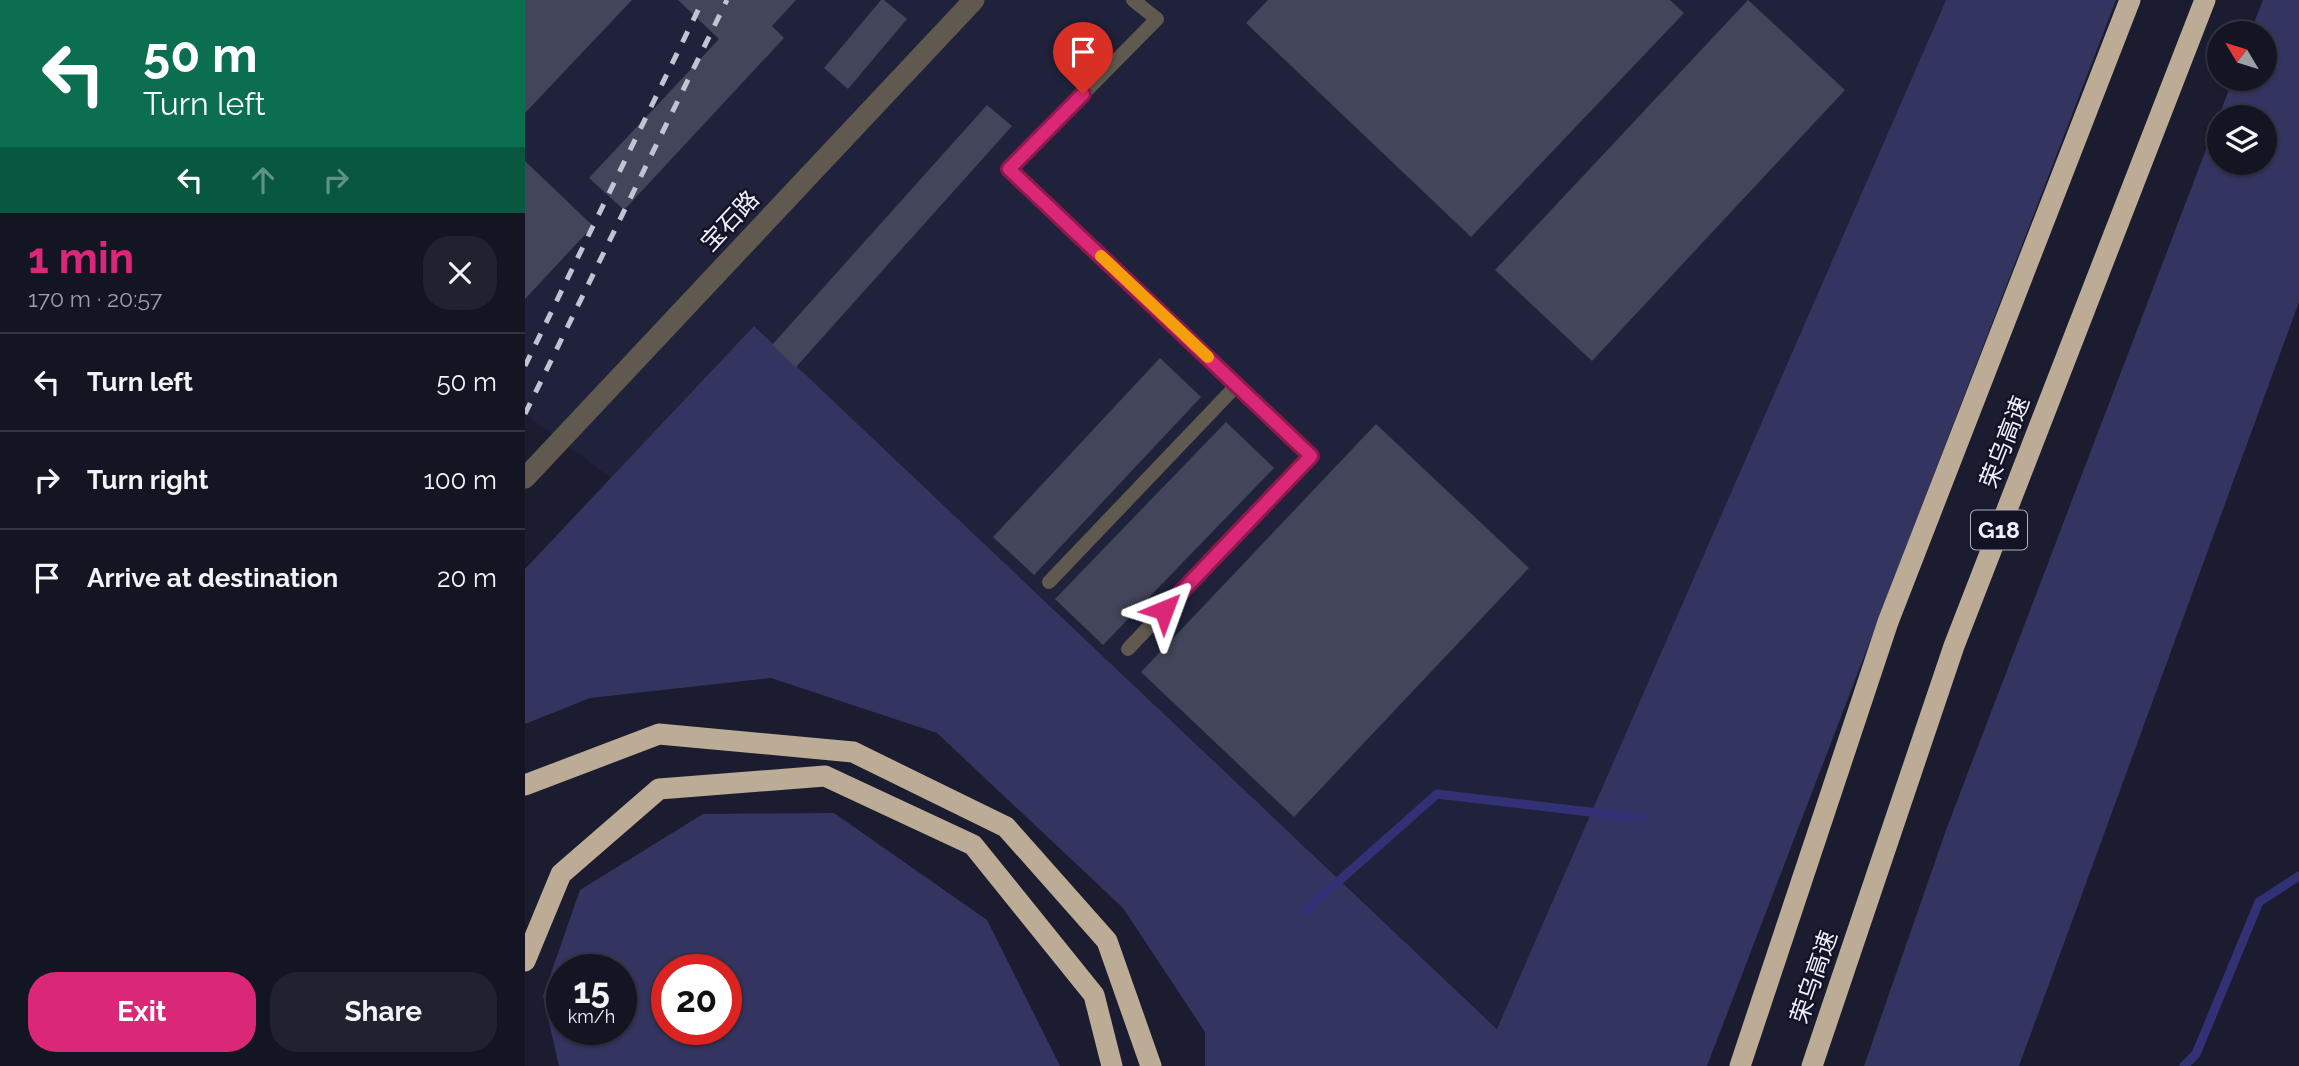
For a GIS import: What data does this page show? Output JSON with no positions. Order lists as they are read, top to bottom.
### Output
{
  "streets": {
    "highway": ["荣乌高速", "G18"],
    "street": ["宝石路"]
  },
  "north": "top left",
  "page": {
    "turn": ["50 m", "Turn left"],
    "heading": ["1 min", "170 m · 20:57"],
    "list": [
      {
        "name": "Turn left",
        "value": "50 m"
      },
      {
        "name": "Turn right",
        "value": "100 m"
      },
      {
        "name": "Arrive at destination",
        "value": "20 m"
      }
    ],
    "speed": "15 km/h",
    "limit": "20",
    "buttons": ["Exit", "Share"]
  }
}
